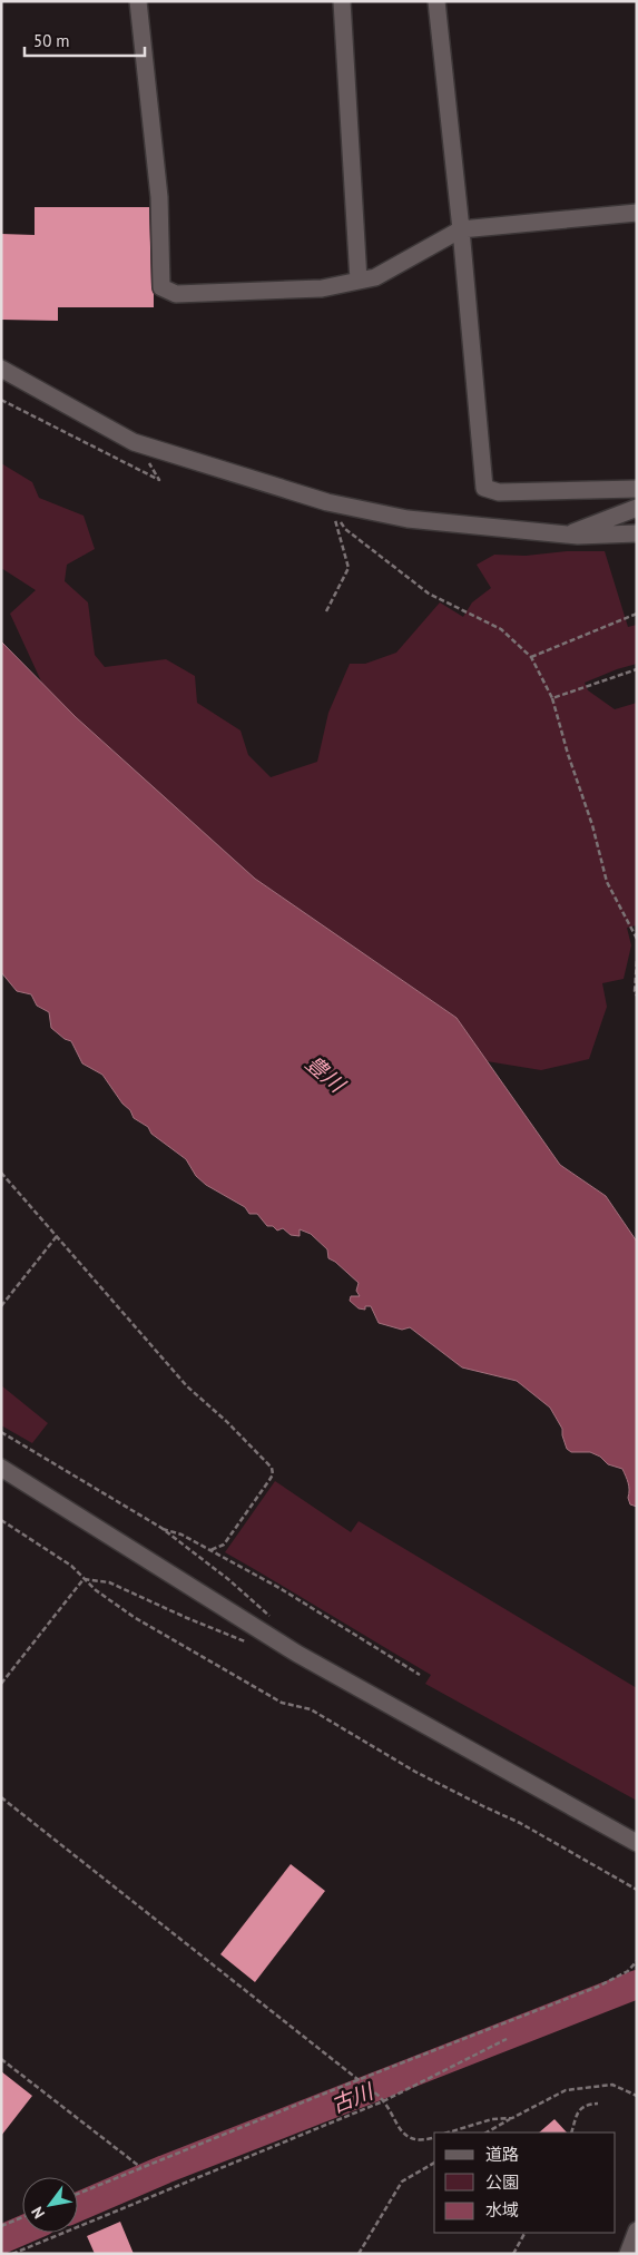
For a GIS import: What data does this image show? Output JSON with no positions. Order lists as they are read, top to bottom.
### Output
{
  "water": ["豊川", "古川"],
  "legend": ["道路", "公園", "水域"],
  "scale_bar": "50 m",
  "north": "bottom left"
}
